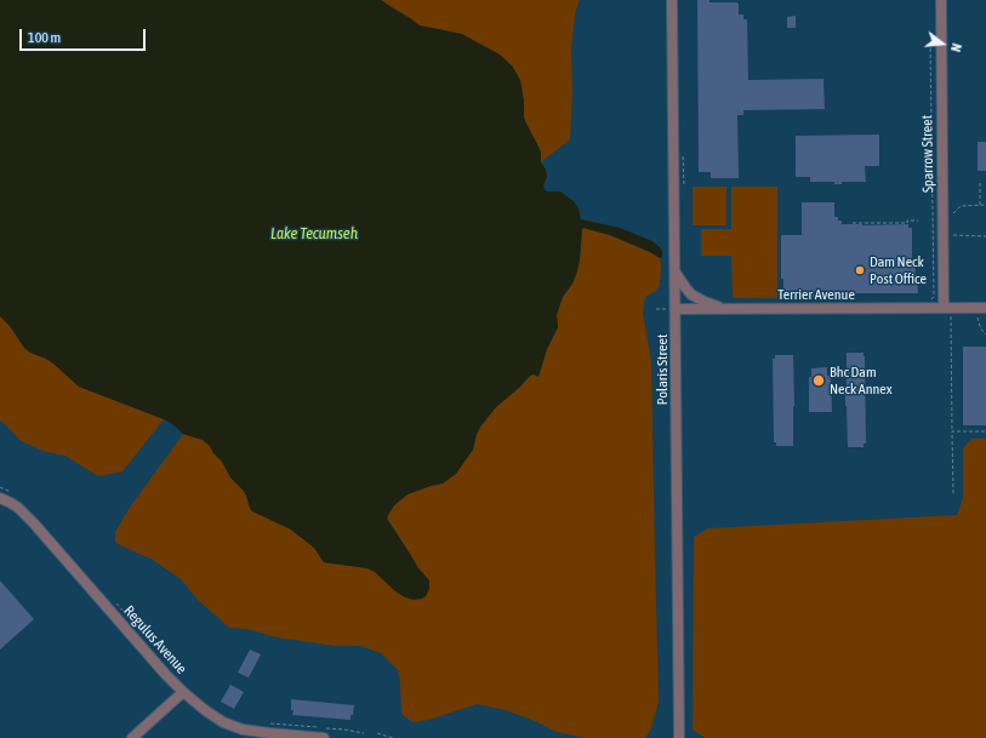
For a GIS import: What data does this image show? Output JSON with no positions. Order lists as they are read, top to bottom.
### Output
{
  "streets": {
    "street": [
      "Sparrow Street",
      "Terrier Avenue",
      "Polaris Street",
      "Regulus Avenue"
    ]
  },
  "crossings": [
    ["Sparrow Street", "Terrier Avenue"],
    ["Terrier Avenue", "Polaris Street"]
  ],
  "water": ["Lake Tecumseh"],
  "places": ["Dam Neck Post Office", "Bhc Dam Neck Annex"],
  "scale_bar": "100 m",
  "north": "right"
}
